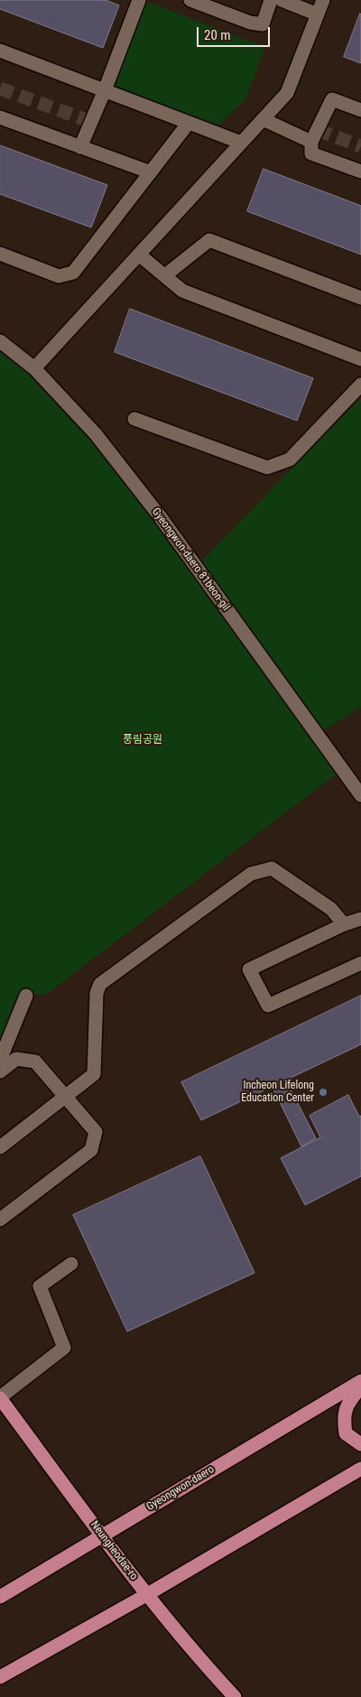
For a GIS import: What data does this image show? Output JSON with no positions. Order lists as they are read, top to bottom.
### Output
{
  "streets": {
    "main road": ["Gyeongwon-daero", "Neungheodae-ro"],
    "street": ["Gyeongwon-daero 81beon-gil"]
  },
  "crossings": [
    ["Gyeongwon-daero", "Neungheodae-ro"]
  ],
  "parks": ["풍림공원"],
  "places": ["Incheon Lifelong Education Center"],
  "scale_bar": "20 m"
}
